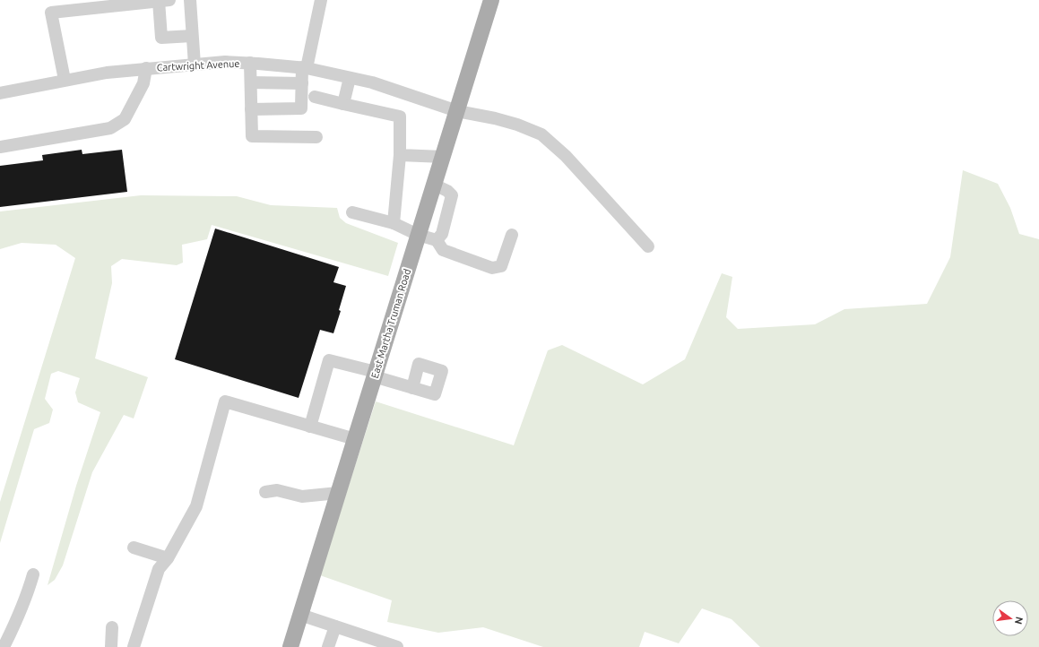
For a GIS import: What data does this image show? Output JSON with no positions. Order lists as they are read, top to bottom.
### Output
{
  "streets": {
    "main road": ["East Martha Truman Road"],
    "street": ["Cartwright Avenue"]
  },
  "crossings": [
    ["Cartwright Avenue", "East Martha Truman Road"]
  ],
  "north": "right"
}
